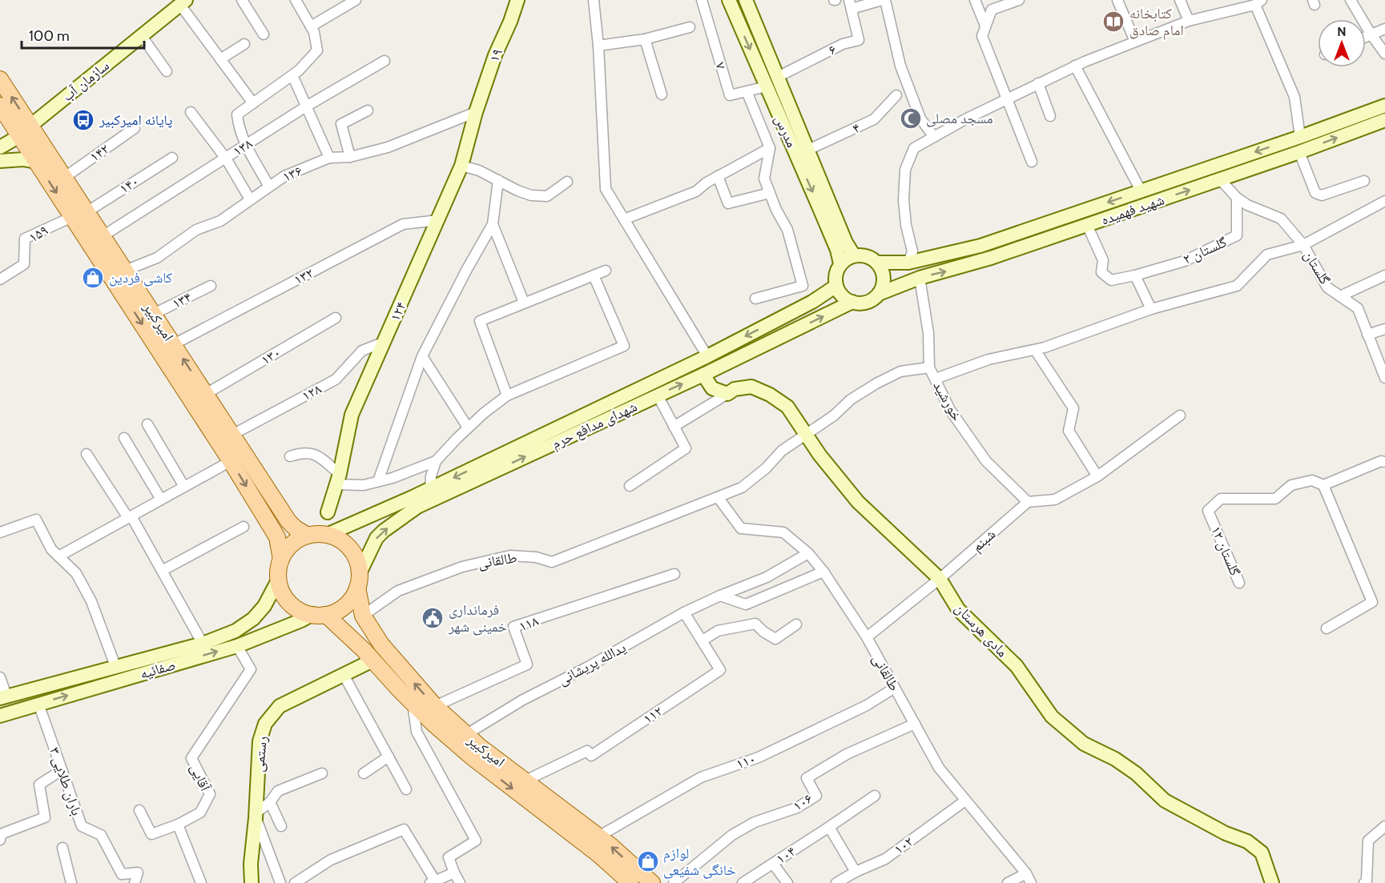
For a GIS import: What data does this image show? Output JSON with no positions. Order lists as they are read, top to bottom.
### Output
{
  "streets": {
    "main road": [
      "۱۹",
      "سازمان آب",
      "مدرس",
      "شهید فهمیده",
      "۱۲۴",
      "امیرکبیر",
      "شهدای مدافع حرم",
      "مادی هرستان",
      "صفائیه",
      "رستمی"
    ],
    "street": [
      "۶",
      "۷",
      "۴",
      "۱۳۸",
      "۱۴۲",
      "۱۳۶",
      "۱۴۰",
      "۱۵۹",
      "گلستان ۲",
      "گلستان",
      "۱۳۲",
      "۱۳۴",
      "۱۳۰",
      "۱۲۸",
      "خورشید",
      "شبنم",
      "گلستان ۱۲",
      "طالقانی",
      "۱۱۸",
      "یدالله پریشانی",
      "۱۱۲",
      "۱۱۰",
      "آقایی",
      "باران طلایی ۳",
      "۱۰۶",
      "۱۰۲",
      "۱۰۴"
    ]
  },
  "crossings": [
    ["۶", "مدرس"],
    ["۱۹", "۱۳۶"],
    ["۱۹", "۱۲۴"],
    ["۷", "مدرس"],
    ["سازمان آب", "امیرکبیر"],
    ["۴", "مدرس"],
    ["مدرس", "شهید فهمیده"],
    ["مدرس", "شهدای مدافع حرم"],
    ["۱۳۸", "امیرکبیر"],
    ["۱۴۲", "امیرکبیر"],
    ["۱۳۶", "۱۲۴"],
    ["۱۳۶", "امیرکبیر"],
    ["۱۴۰", "۱۵۹"],
    ["۱۴۰", "امیرکبیر"],
    ["شهید فهمیده", "گلستان"],
    ["شهید فهمیده", "خورشید"],
    ["شهید فهمیده", "شهدای مدافع حرم"],
    ["۱۵۹", "امیرکبیر"],
    ["گلستان ۲", "گلستان"],
    ["۱۳۲", "۱۲۴"],
    ["۱۳۲", "امیرکبیر"],
    ["۱۳۴", "امیرکبیر"],
    ["۱۲۴", "۱۲۸"],
    ["امیرکبیر", "۱۳۰"],
    ["امیرکبیر", "۱۲۸"],
    ["امیرکبیر", "شهدای مدافع حرم"],
    ["امیرکبیر", "طالقانی"],
    ["امیرکبیر", "۱۱۸"],
    ["امیرکبیر", "یدالله پریشانی"],
    ["امیرکبیر", "صفائیه"],
    ["امیرکبیر", "۱۱۲"],
    ["امیرکبیر", "رستمی"],
    ["امیرکبیر", "۱۱۰"],
    ["خورشید", "شبنم"],
    ["خورشید", "طالقانی"],
    ["شهدای مدافع حرم", "صفائیه"],
    ["شبنم", "طالقانی"],
    ["شبنم", "مادی هرستان"],
    ["طالقانی", "مادی هرستان"],
    ["طالقانی", "یدالله پریشانی"],
    ["طالقانی", "۱۱۰"],
    ["طالقانی", "۱۰۶"],
    ["طالقانی", "۱۰۲"],
    ["یدالله پریشانی", "۱۱۲"],
    ["صفائیه", "آقایی"],
    ["صفائیه", "باران طلایی ۳"]
  ],
  "places": {
    "library": ["کتابخانه امام صادق"],
    "mosque": ["مسجد مصلی"],
    "bus stop": ["پایانه امیرکبیر"],
    "shop": ["کاشی فردین", "لوازم خانگی شفیعی"],
    "public building": ["فرمانداری خمینی شهر"]
  },
  "scale_bar": "100 m",
  "north": "top"
}
